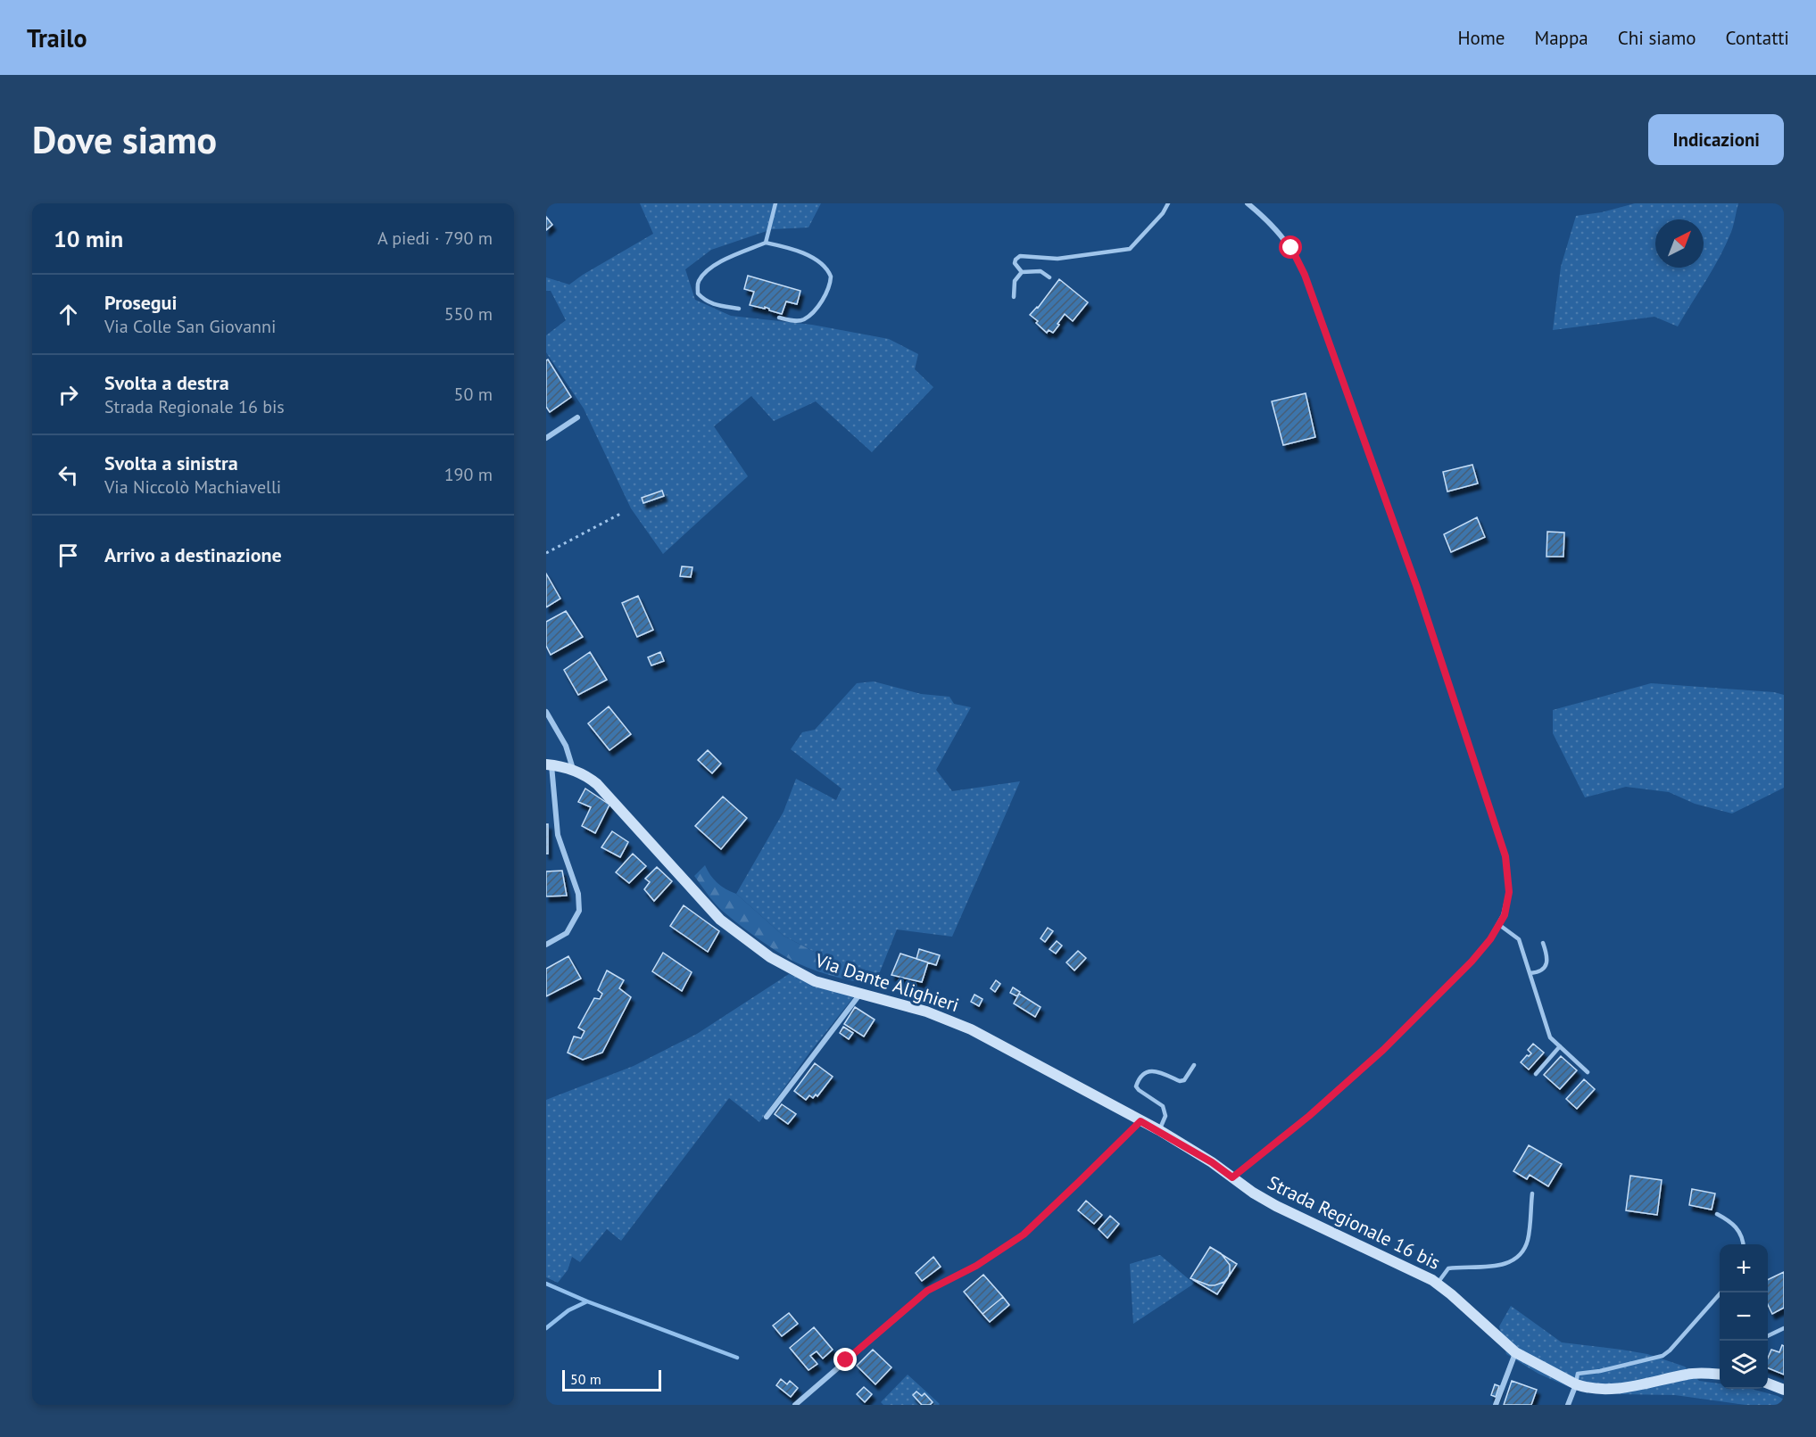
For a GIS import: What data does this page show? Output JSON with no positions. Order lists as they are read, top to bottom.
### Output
{
  "streets": {
    "main road": ["Via Dante Alighieri", "Strada Regionale 16 bis"]
  },
  "crossings": [
    ["Via Dante Alighieri", "Strada Regionale 16 bis"]
  ],
  "scale_bar": "50 m",
  "north": "top right",
  "page": {
    "header": "Trailo",
    "nav": [
      "Home",
      "Mappa",
      "Chi siamo",
      "Contatti"
    ],
    "buttons": "Indicazioni",
    "title": "Dove siamo",
    "heading": ["10 min", "A piedi · 790 m"],
    "list": [
      ["Prosegui", "Via Colle San Giovanni", "550 m"],
      ["Svolta a destra", "Strada Regionale 16 bis", "50 m"],
      ["Svolta a sinistra", "Via Niccolò Machiavelli", "190 m"],
      "Arrivo a destinazione"
    ],
    "map_buttons": ["+", "−"],
    "scale": "50 m"
  }
}
